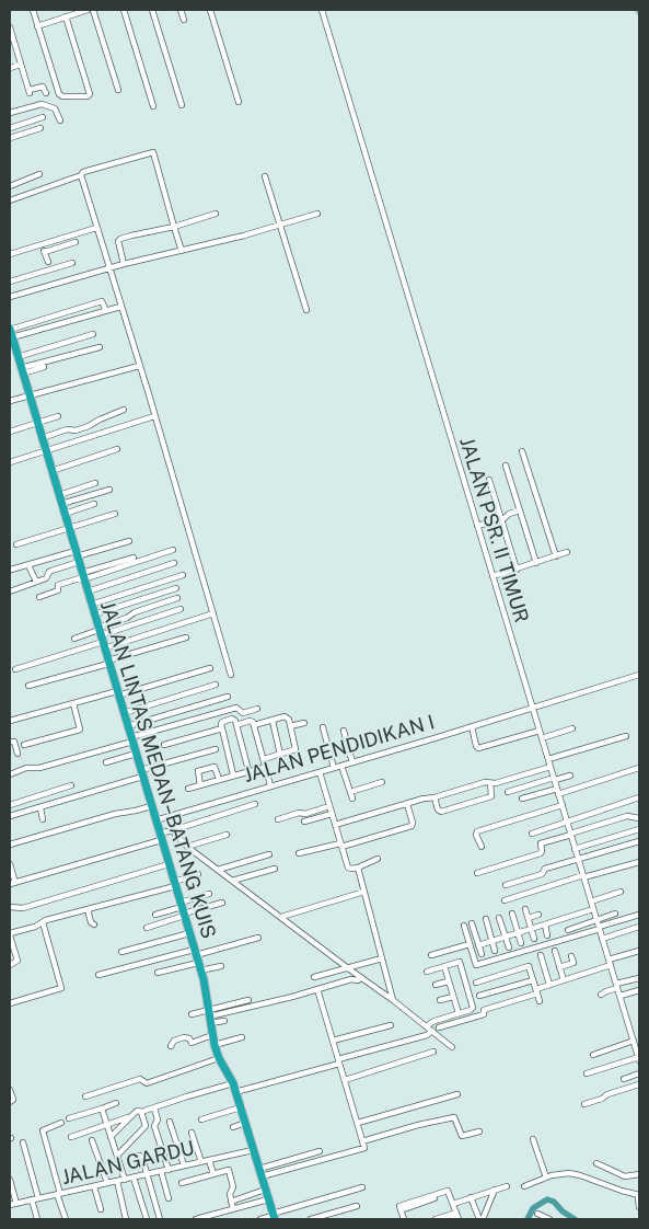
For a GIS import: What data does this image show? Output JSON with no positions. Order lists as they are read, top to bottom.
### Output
{
  "streets": {
    "highway": ["JALAN LINTAS MEDAN–BATANG KUIS"],
    "street": ["JALAN PSR. II TIMUR", "JALAN PENDIDIKAN I", "JALAN GARDU"]
  },
  "crossings": [
    ["JALAN PSR. II TIMUR", "JALAN PENDIDIKAN I"],
    ["JALAN PENDIDIKAN I", "JALAN LINTAS MEDAN–BATANG KUIS"],
    ["JALAN LINTAS MEDAN–BATANG KUIS", "JALAN GARDU"]
  ]
}
